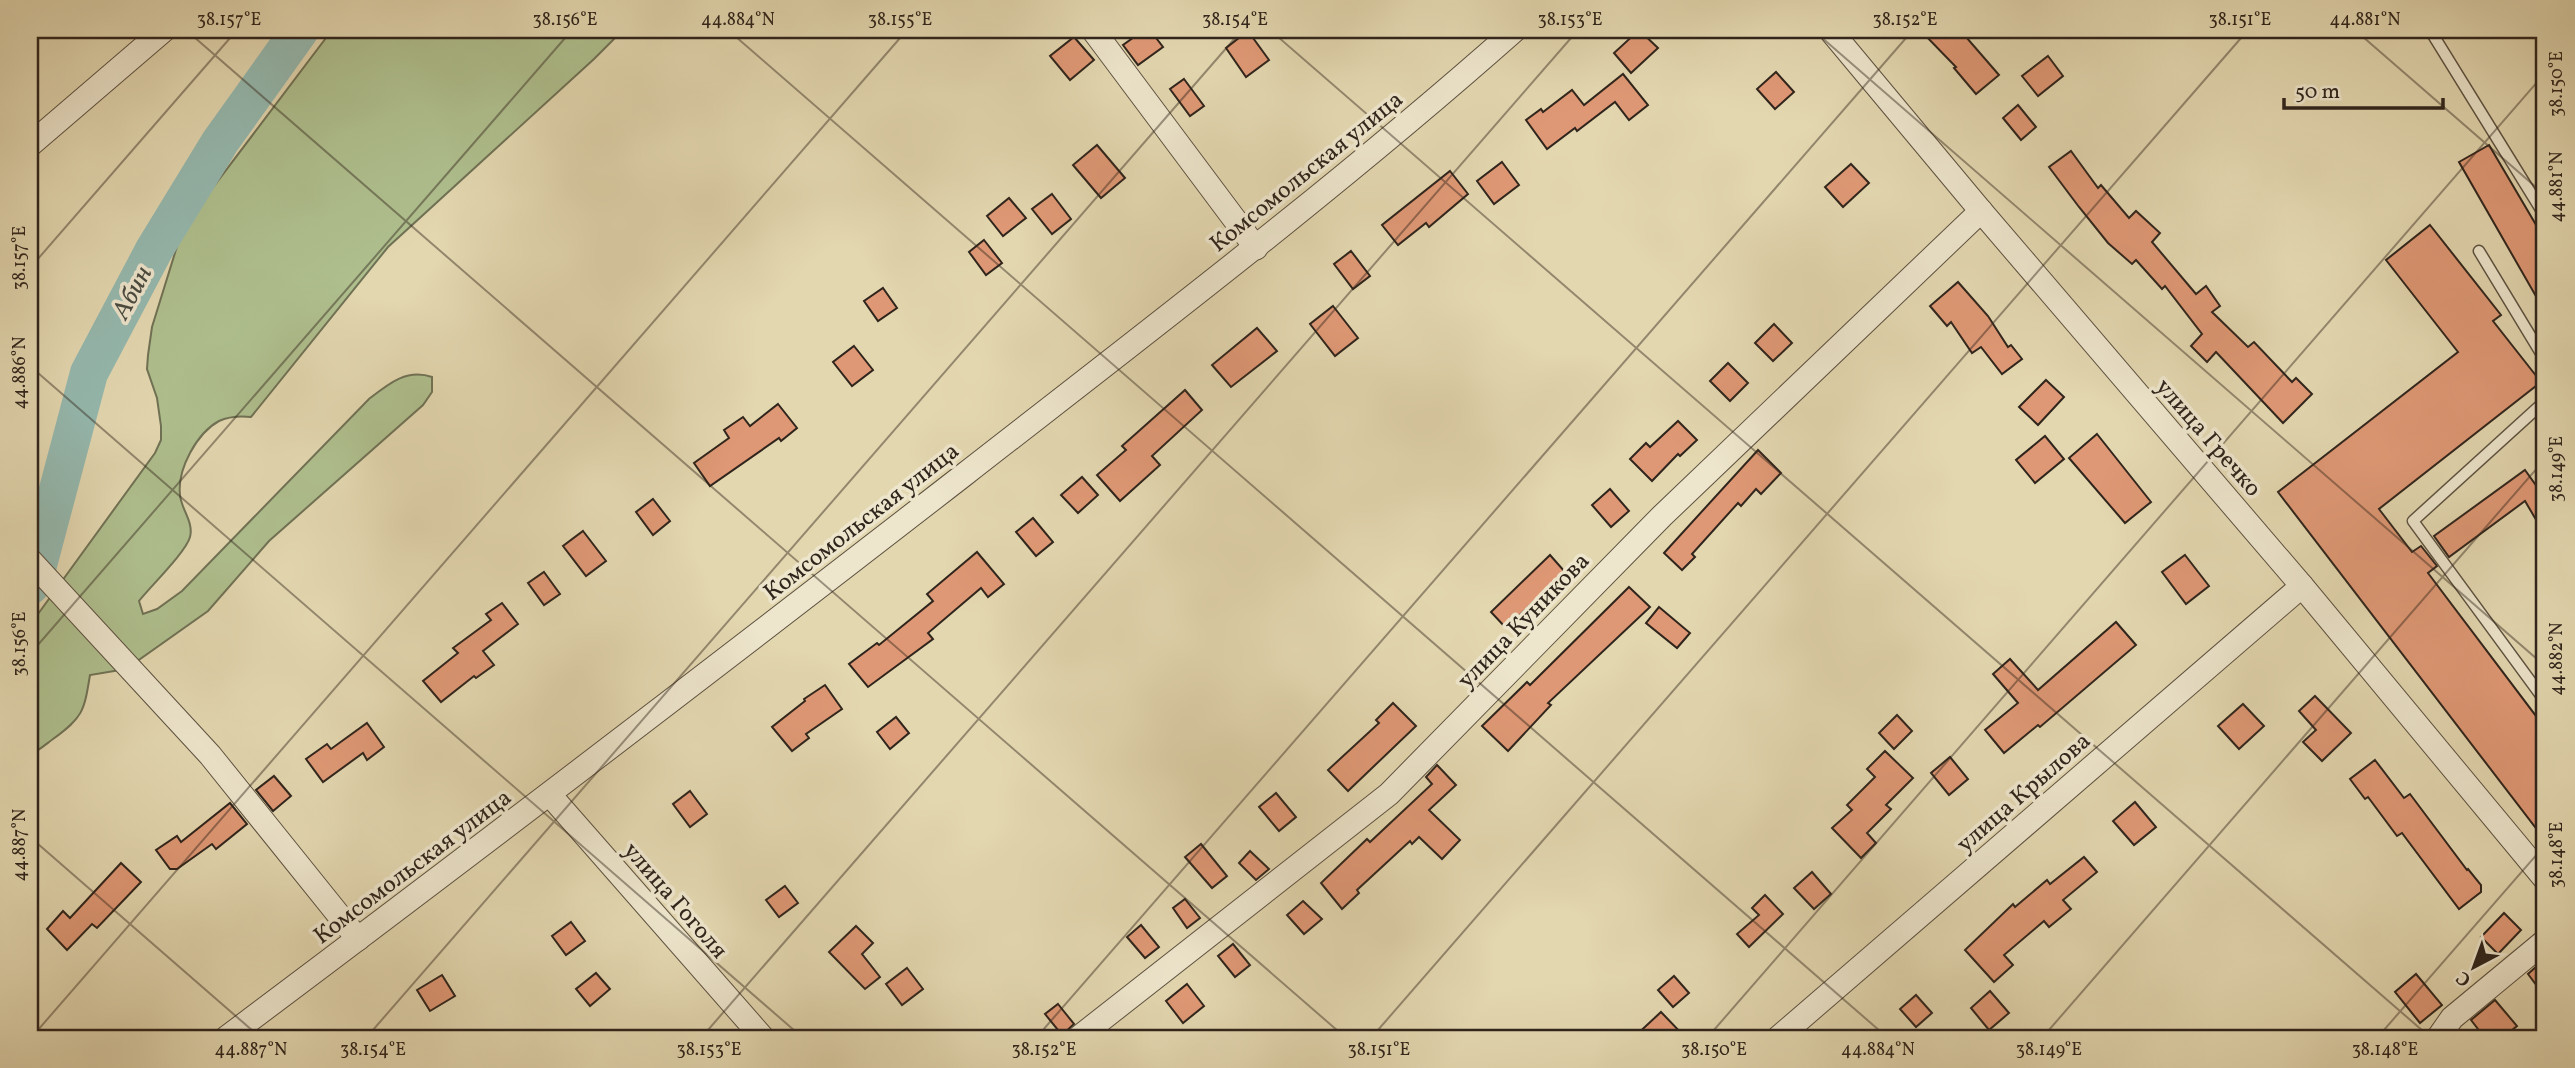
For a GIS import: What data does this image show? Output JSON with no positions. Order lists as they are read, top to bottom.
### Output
{
  "streets": {
    "street": [
      "Комсомольская улица",
      "улица Гречко",
      "улица Куникова",
      "улица Крылова",
      "улица Гоголя"
    ]
  },
  "crossings": [
    ["Комсомольская улица", "улица Гоголя"],
    ["улица Гречко", "улица Куникова"],
    ["улица Гречко", "улица Крылова"]
  ],
  "water": ["Абин"],
  "scale_bar": "50 m",
  "north": "bottom left",
  "coordinates": [
    "38.157°E",
    "38.156°E",
    "44.884°N",
    "38.155°E",
    "38.154°E",
    "38.153°E",
    "38.152°E",
    "38.151°E",
    "44.881°N",
    "38.150°E",
    "44.886°N",
    "38.149°E",
    "44.882°N",
    "44.887°N",
    "38.148°E"
  ]
}
